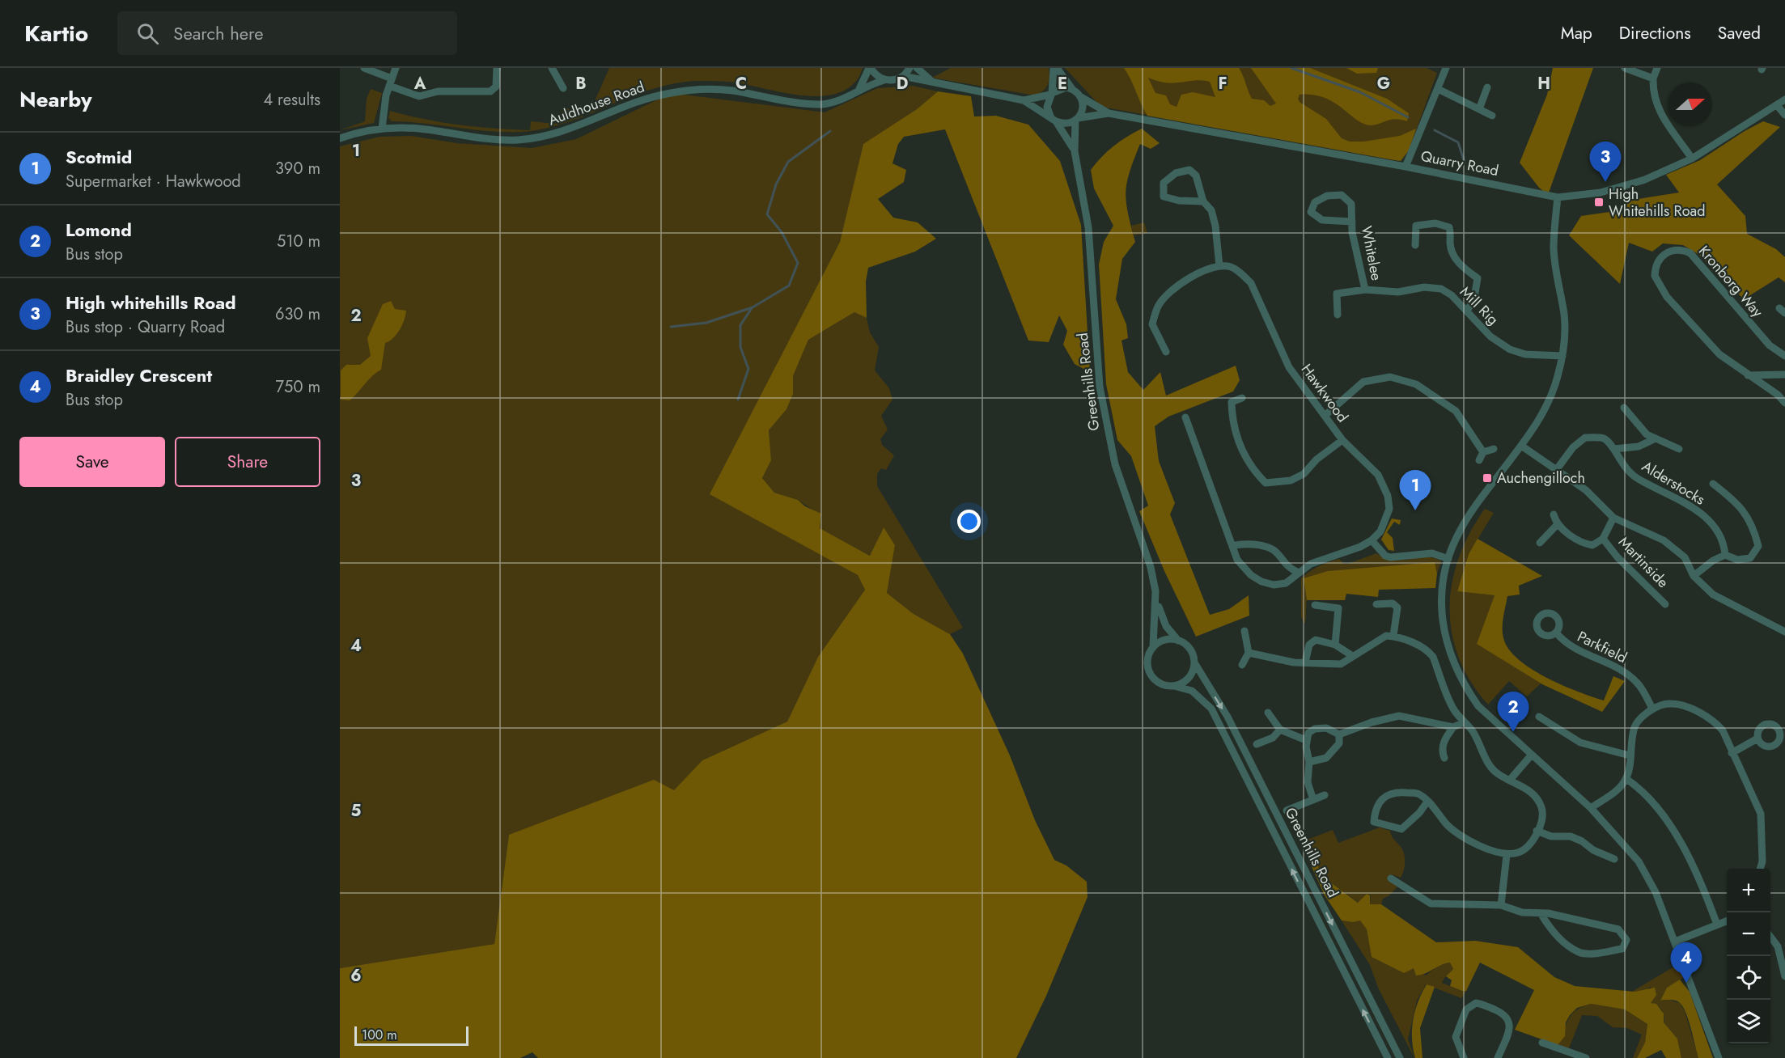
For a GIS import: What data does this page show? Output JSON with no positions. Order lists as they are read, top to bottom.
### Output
{
  "streets": {
    "street": [
      "Auldhouse Road",
      "Quarry Road",
      "Whitelee",
      "Kronborg Way",
      "Mill Rig",
      "Greenhills Road",
      "Hawkwood",
      "Alderstocks",
      "Martinside",
      "Parkfield"
    ]
  },
  "crossings": [
    ["Quarry Road", "Greenhills Road"],
    ["Whitelee", "Mill Rig"]
  ],
  "places": {
    "transit": ["High Whitehills Road", "Auchengilloch"]
  },
  "scale_bar": "100 m",
  "north": "right",
  "page": {
    "header": "Kartio",
    "search": "Search here",
    "nav": ["Map", "Directions", "Saved"],
    "heading": ["Nearby", "4 results"],
    "list": [
      {
        "mark": "1",
        "name": "Scotmid",
        "note": "Supermarket · Hawkwood",
        "value": "390 m"
      },
      {
        "mark": "2",
        "name": "Lomond",
        "note": "Bus stop",
        "value": "510 m"
      },
      {
        "mark": "3",
        "name": "High whitehills Road",
        "note": "Bus stop · Quarry Road",
        "value": "630 m"
      },
      {
        "mark": "4",
        "name": "Braidley Crescent",
        "note": "Bus stop",
        "value": "750 m"
      }
    ],
    "pins": [
      "3",
      "1",
      "2",
      "4"
    ],
    "buttons": ["Save", "Share"],
    "map_buttons": ["+", "−"],
    "scale": "100 m"
  },
  "grid": {
    "columns": [
      "A",
      "B",
      "C",
      "D",
      "E",
      "F",
      "G",
      "H"
    ],
    "rows": [
      "1",
      "2",
      "3",
      "4",
      "5",
      "6"
    ]
  }
}
